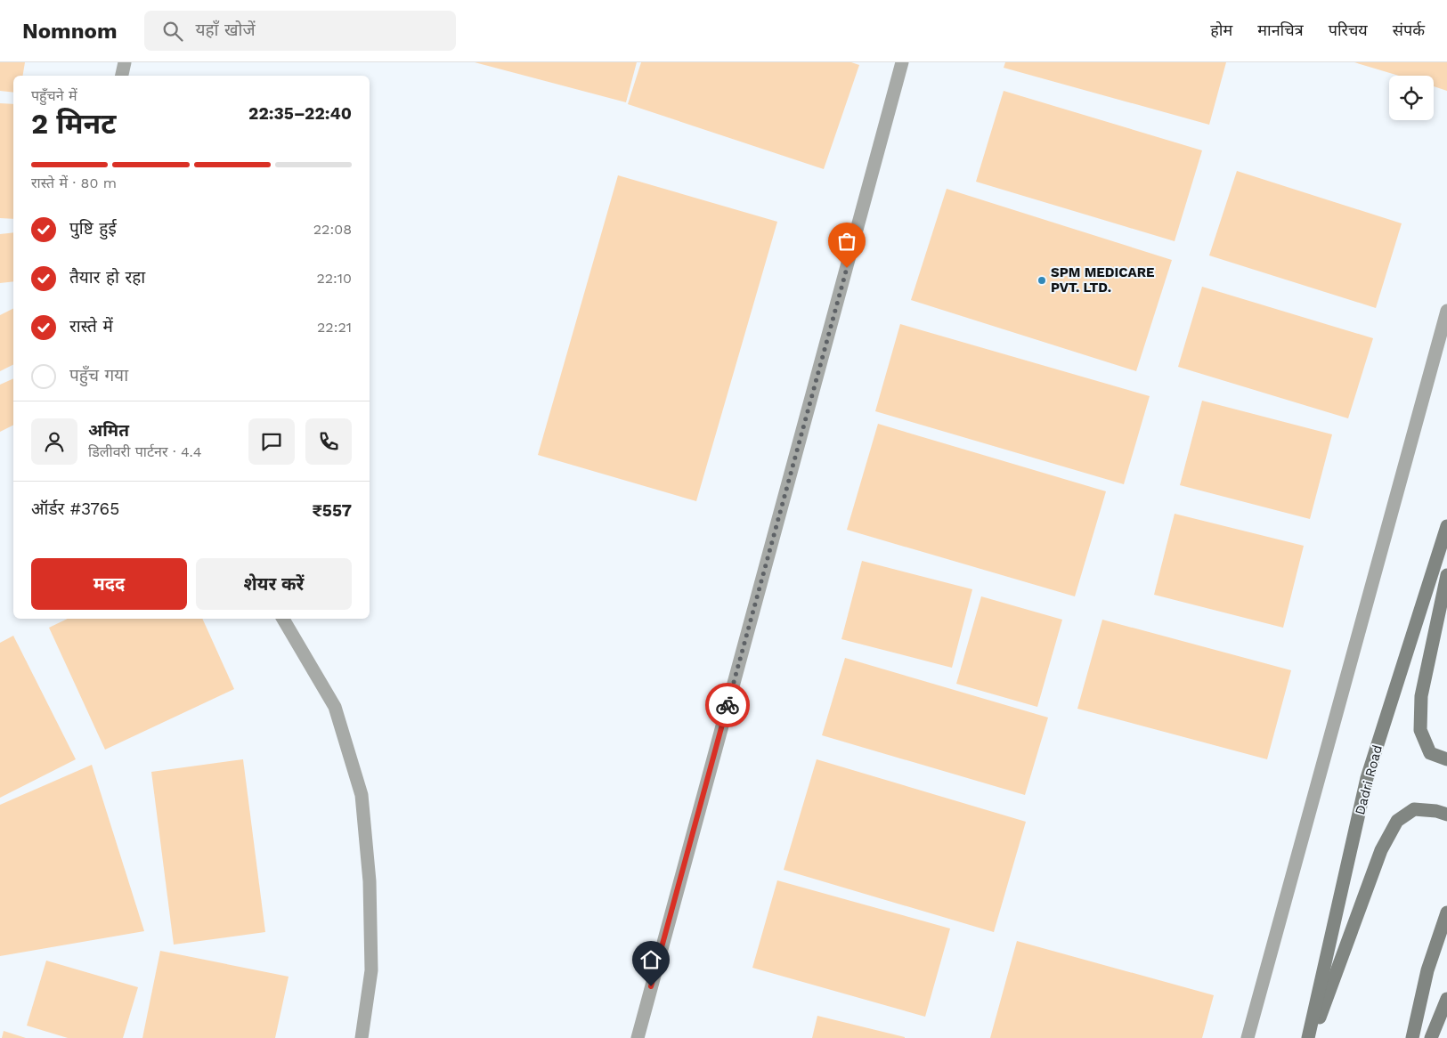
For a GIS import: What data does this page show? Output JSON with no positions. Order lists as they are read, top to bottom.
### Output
{
  "streets": {
    "main road": ["Dadri Road"]
  },
  "places": ["SPM MEDICARE PVT. LTD."],
  "page": {
    "header": "Nomnom",
    "search": "यहाँ खोजें",
    "nav": [
      "होम",
      "मानचित्र",
      "परिचय",
      "संपर्क"
    ],
    "heading": ["2 मिनट", "पहुँचने में", "22:35–22:40"],
    "panel": [
      "अमित",
      "डिलीवरी पार्टनर · 4.4",
      "ऑर्डर #3765",
      "₹557"
    ],
    "bar": "रास्ते में · 80 m",
    "list": [
      ["पुष्टि हुई", "22:08"],
      ["तैयार हो रहा", "22:10"],
      ["रास्ते में", "22:21"],
      "पहुँच गया"
    ],
    "buttons": ["मदद", "शेयर करें"]
  }
}
